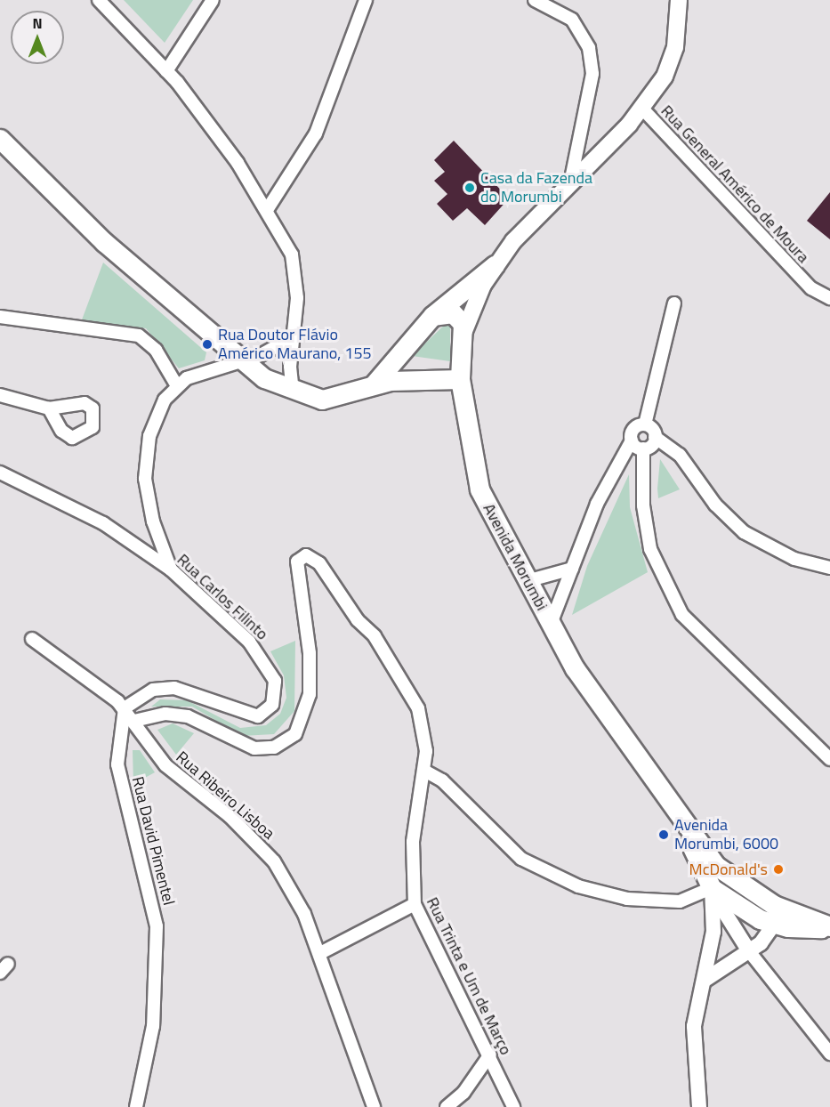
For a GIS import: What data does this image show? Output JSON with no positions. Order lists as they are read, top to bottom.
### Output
{
  "streets": {
    "main road": ["Avenida Morumbi"],
    "street": [
      "Rua General Américo de Moura",
      "Rua Carlos Filinto",
      "Rua Ribeiro Lisboa",
      "Rua David Pimentel",
      "Rua Trinta e Um de Março"
    ]
  },
  "crossings": [
    ["Rua General Américo de Moura", "Avenida Morumbi"],
    ["Rua Carlos Filinto", "Rua Ribeiro Lisboa"],
    ["Rua Carlos Filinto", "Rua David Pimentel"],
    ["Rua Ribeiro Lisboa", "Rua David Pimentel"],
    ["Rua Ribeiro Lisboa", "Rua Trinta e Um de Março"]
  ],
  "places": [
    "Casa da Fazenda do Morumbi",
    "Rua Doutor Flávio Américo Maurano, 155",
    "Avenida Morumbi, 6000",
    "McDonald's"
  ],
  "north": "top"
}
